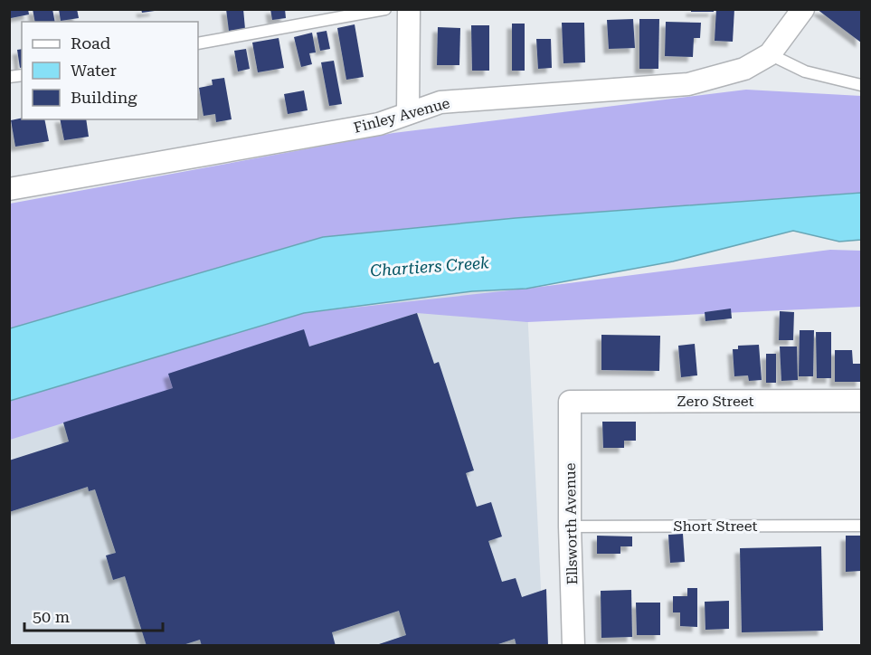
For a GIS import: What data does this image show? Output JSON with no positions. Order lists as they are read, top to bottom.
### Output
{
  "streets": {
    "street": ["Finley Avenue", "Zero Street", "Ellsworth Avenue"],
    "lane": ["Short Street"]
  },
  "crossings": [
    ["Zero Street", "Ellsworth Avenue"],
    ["Ellsworth Avenue", "Short Street"]
  ],
  "water": ["Chartiers Creek"],
  "legend": ["Road", "Water", "Building"],
  "scale_bar": "50 m"
}
